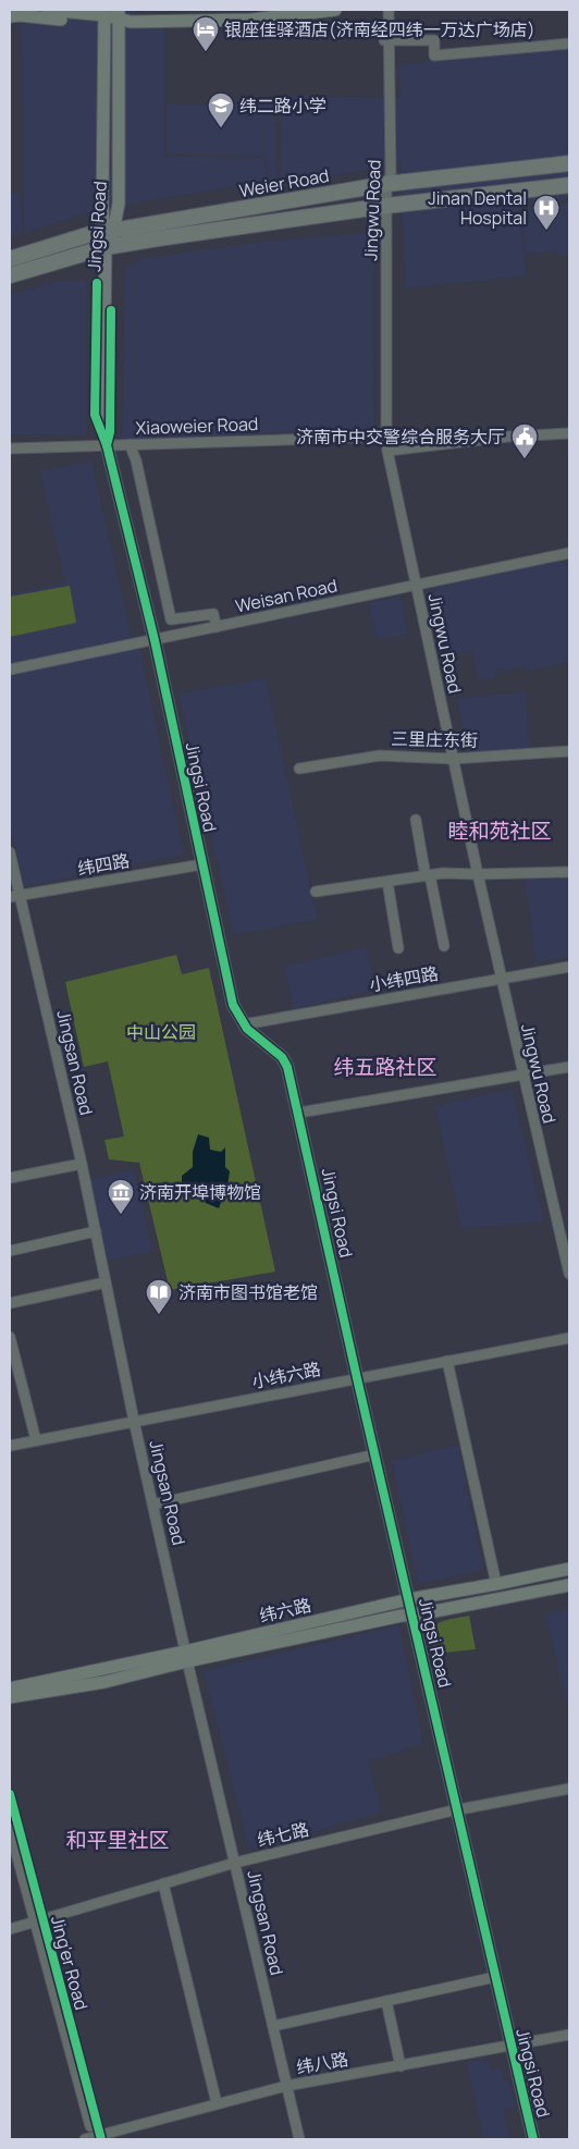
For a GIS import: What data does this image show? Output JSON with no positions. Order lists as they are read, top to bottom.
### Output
{
  "streets": {
    "highway": ["Weier Road"],
    "main road": ["Jingsi Road", "纬六路"],
    "street": [
      "Jingwu Road",
      "Xiaoweier Road",
      "Weisan Road",
      "三里庄东街",
      "纬四路",
      "小纬四路",
      "Jingsan Road",
      "小纬六路",
      "纬七路",
      "Jing'er Road",
      "纬八路"
    ]
  },
  "crossings": [
    ["Weier Road", "Jingwu Road"],
    ["Weier Road", "Jingsi Road"],
    ["Jingwu Road", "Xiaoweier Road"],
    ["Jingwu Road", "Weisan Road"],
    ["Jingwu Road", "三里庄东街"],
    ["Jingwu Road", "小纬四路"],
    ["Jingsi Road", "Xiaoweier Road"],
    ["Jingsi Road", "Weisan Road"],
    ["Jingsi Road", "纬四路"],
    ["Jingsi Road", "小纬四路"],
    ["Jingsi Road", "小纬六路"],
    ["Jingsi Road", "纬六路"],
    ["Jingsi Road", "纬七路"],
    ["Jingsi Road", "纬八路"],
    ["纬四路", "Jingsan Road"],
    ["Jingsan Road", "小纬六路"],
    ["Jingsan Road", "纬六路"],
    ["Jingsan Road", "纬七路"],
    ["Jingsan Road", "纬八路"],
    ["纬七路", "Jing'er Road"],
    ["Jing'er Road", "纬八路"]
  ],
  "districts": ["睦和苑社区", "纬五路社区", "和平里社区"],
  "parks": ["中山公园"],
  "places": {
    "hotel": ["银座佳驿酒店(济南经四纬一万达广场店)"],
    "school or university": ["纬二路小学"],
    "hospital": ["Jinan Dental Hospital"],
    "public building": ["济南市中交警综合服务大厅"],
    "museum": ["济南开埠博物馆"],
    "library": ["济南市图书馆老馆"]
  }
}
